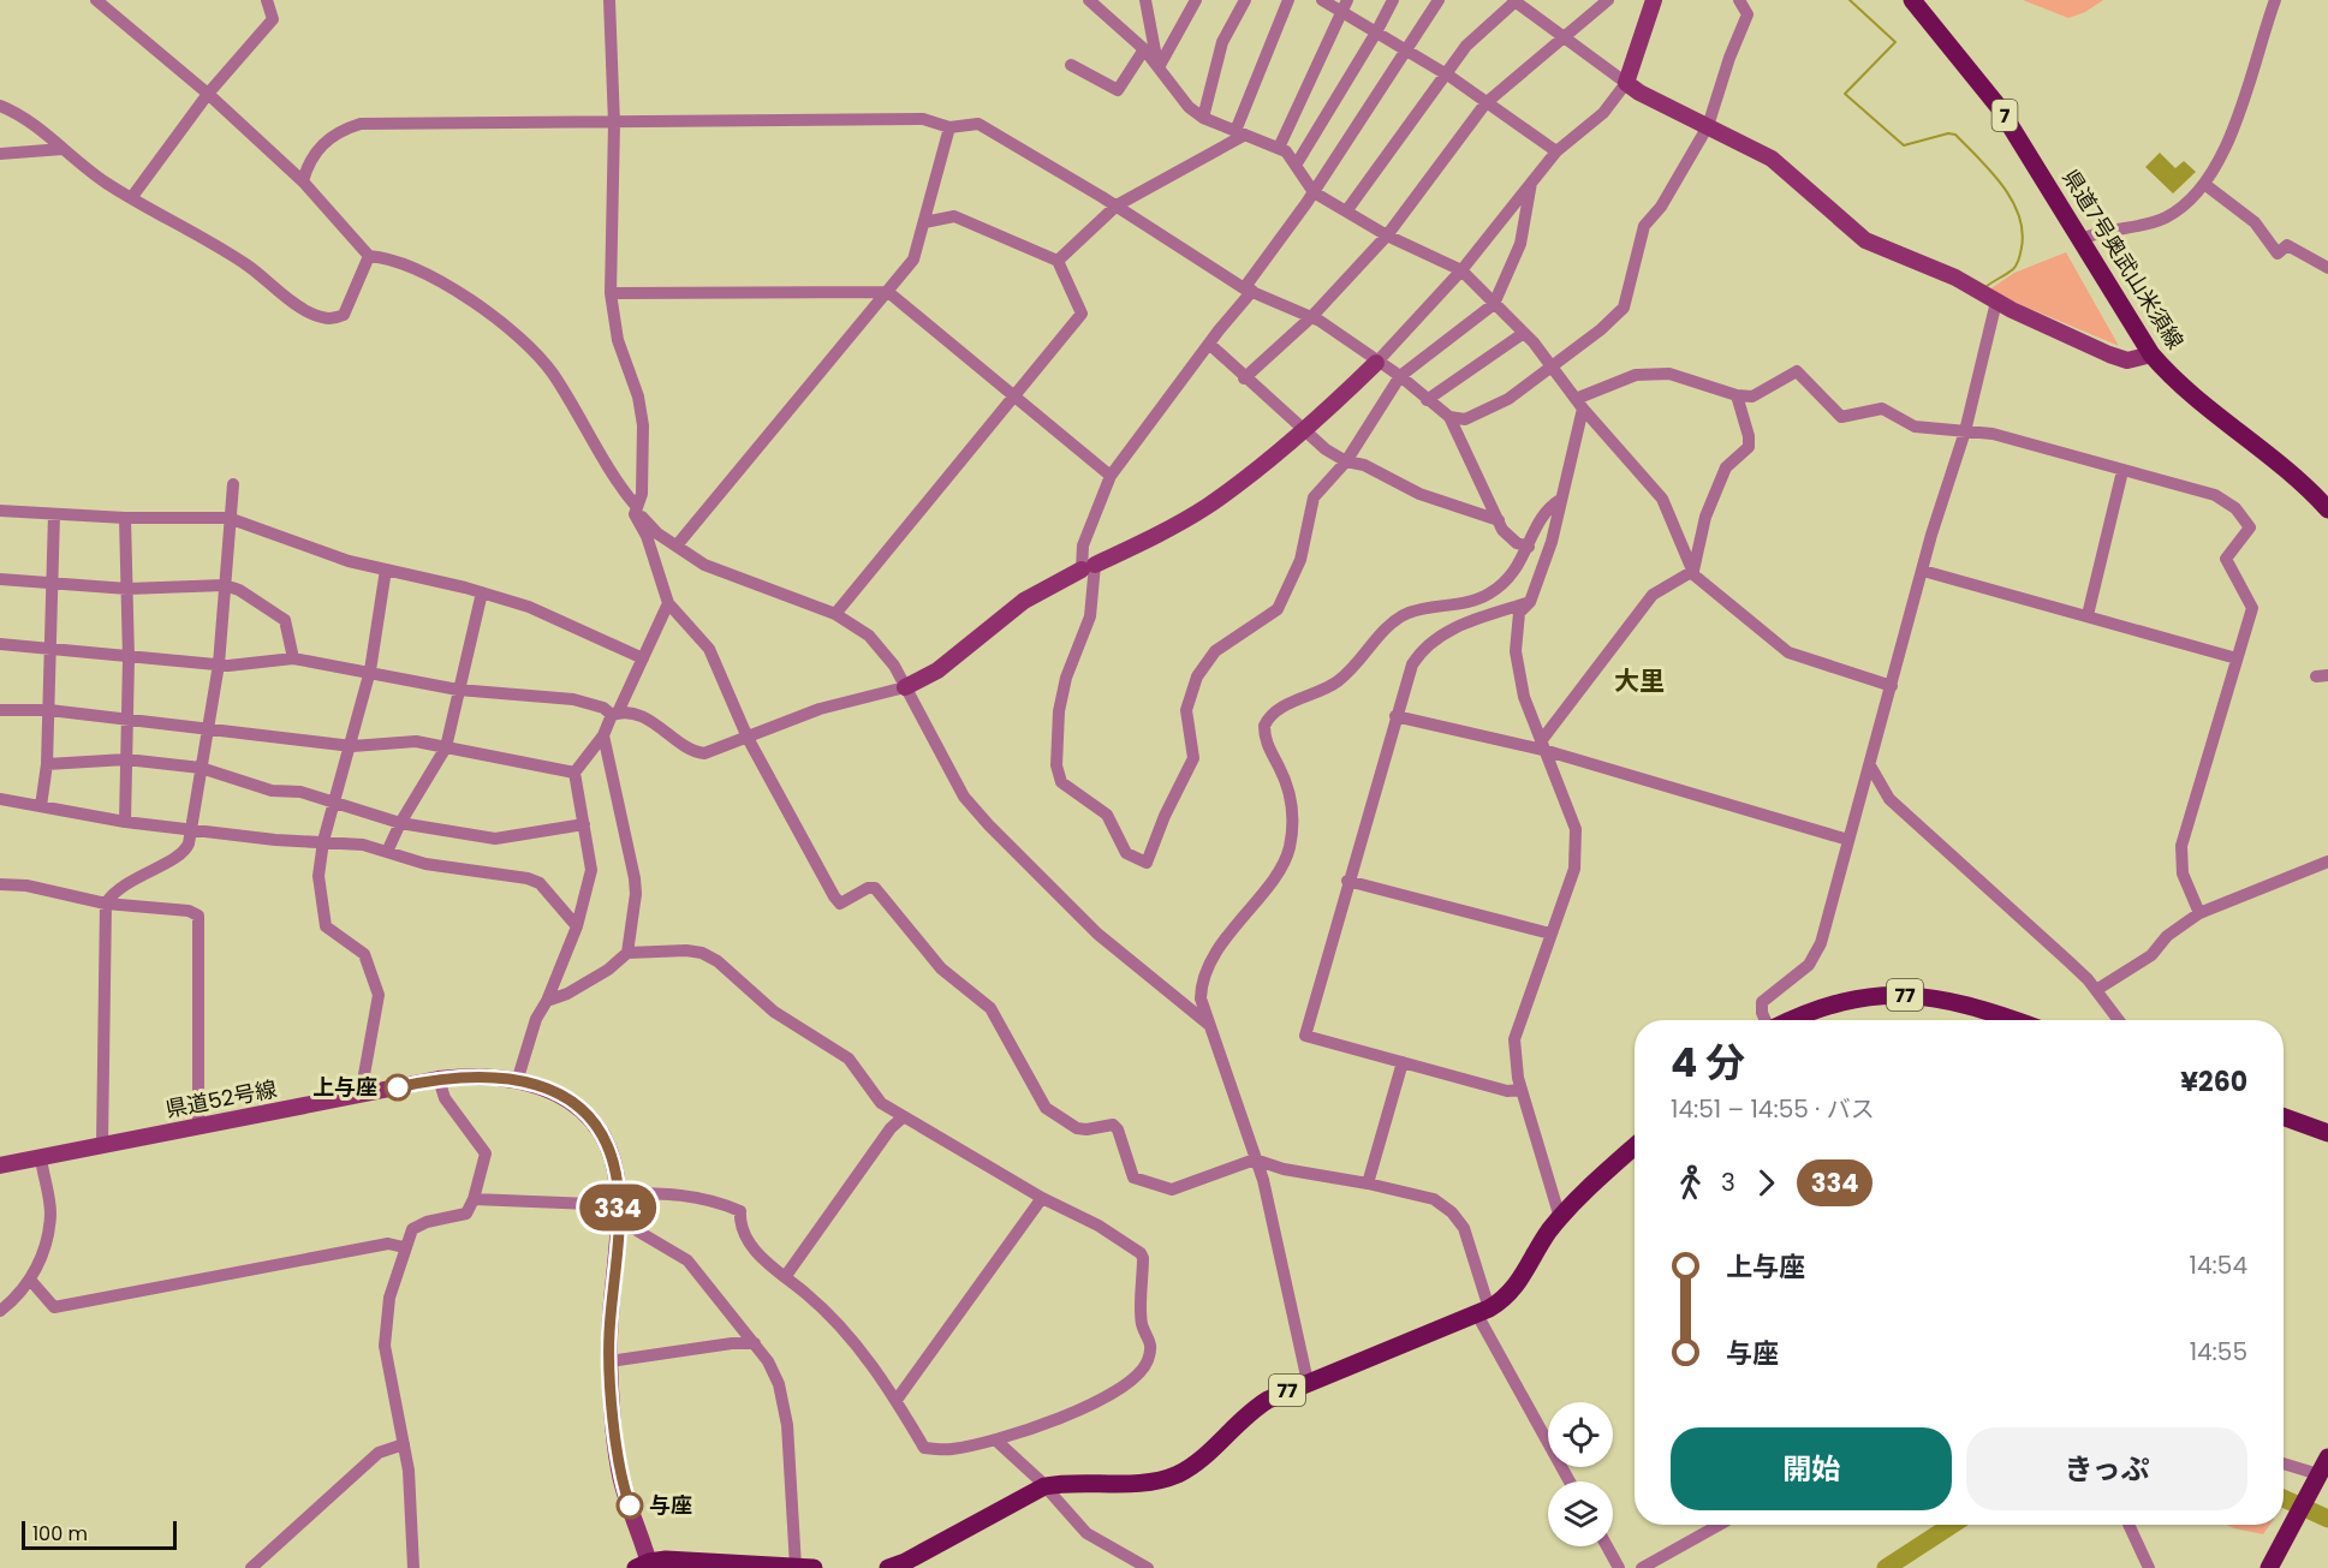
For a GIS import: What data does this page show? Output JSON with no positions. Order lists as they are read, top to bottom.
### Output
{
  "streets": {
    "main road": ["7", "県道7号奥武山米須線", "77"],
    "street": ["県道52号線"]
  },
  "districts": ["大里"],
  "places": ["上与座", "与座"],
  "lines": ["bus line 334"],
  "scale_bar": "100 m",
  "page": {
    "on_map": "334",
    "heading": ["4 分", "14:51 – 14:55 · バス", "¥260"],
    "legs": ["3", "334"],
    "list": [
      {
        "name": "上与座",
        "value": "14:54"
      },
      {
        "name": "与座",
        "value": "14:55"
      }
    ],
    "buttons": ["開始", "きっぷ"],
    "scale": "100 m"
  }
}
